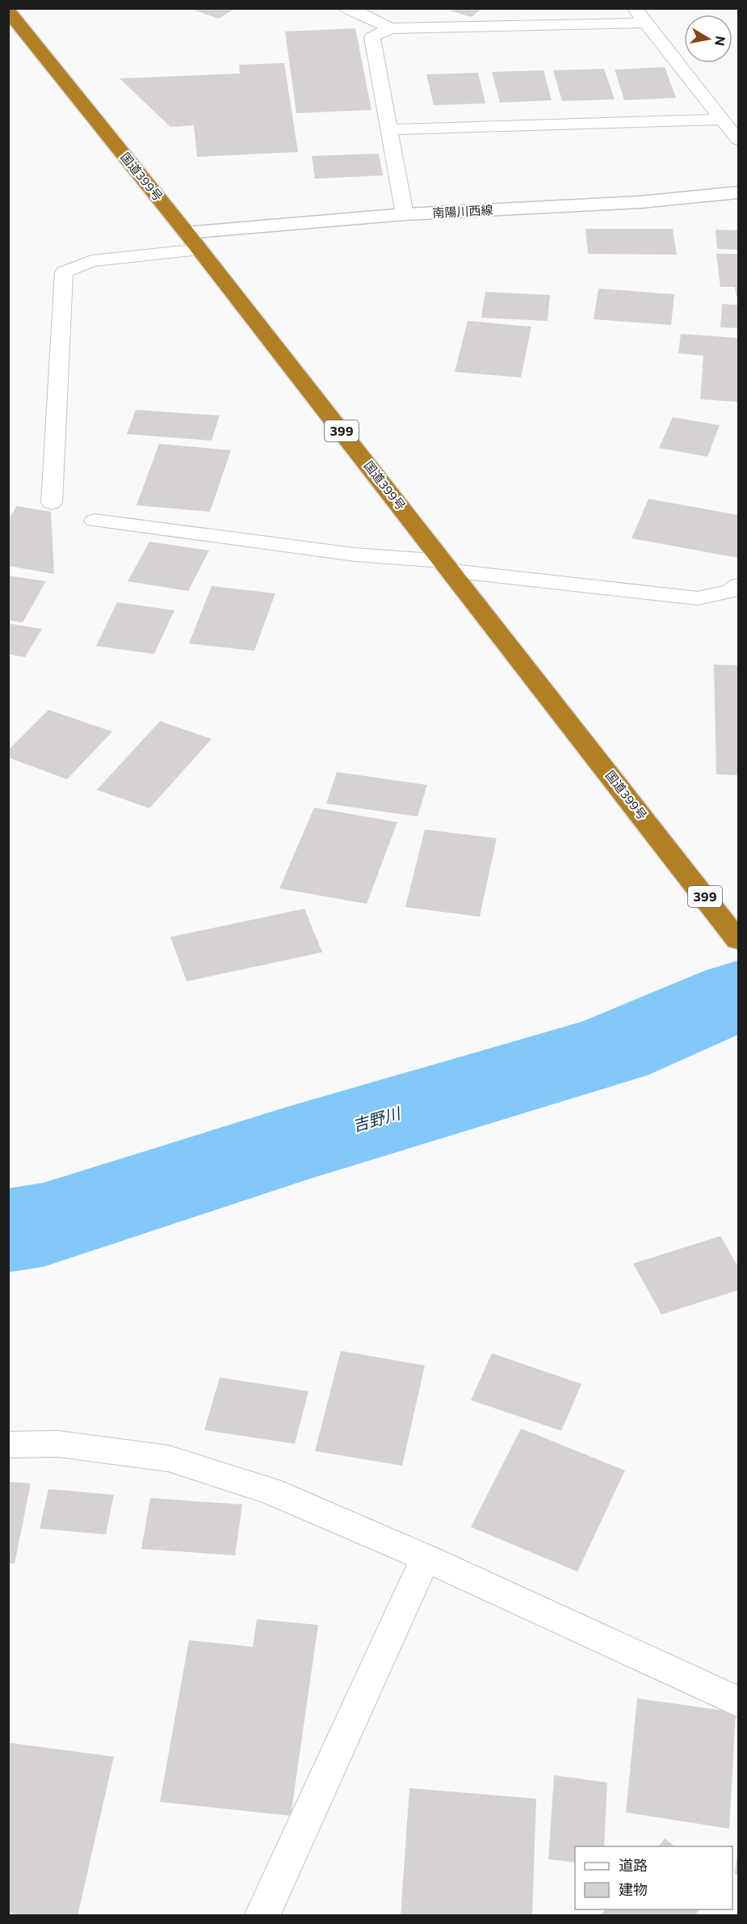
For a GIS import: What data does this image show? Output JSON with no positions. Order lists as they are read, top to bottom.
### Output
{
  "streets": {
    "highway": ["国道399号", "399"],
    "main road": ["南陽川西線"]
  },
  "crossings": [
    ["国道399号", "南陽川西線"]
  ],
  "water": ["吉野川"],
  "legend": ["道路", "建物"],
  "north": "right"
}
